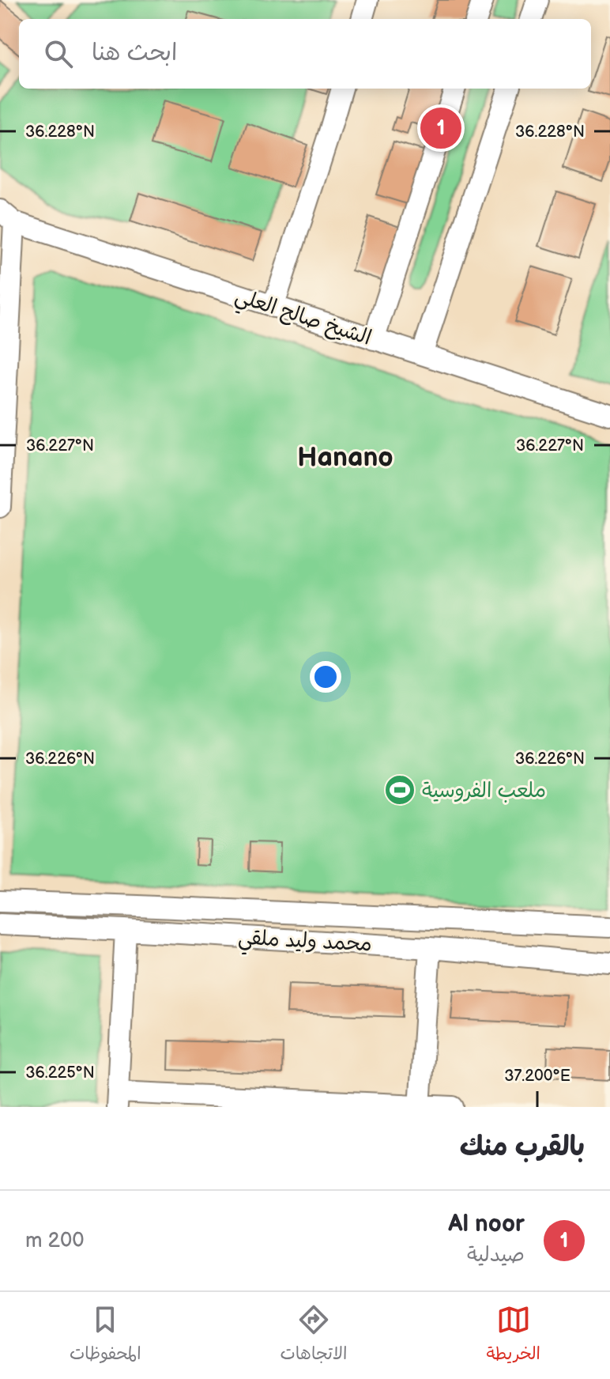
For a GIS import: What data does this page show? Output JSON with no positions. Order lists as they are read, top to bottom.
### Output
{
  "streets": {
    "street": ["الشيخ صالح العلي", "محمد وليد ملقي"]
  },
  "districts": ["Hanano"],
  "places": {
    "sports": ["ملعب الفروسية"]
  },
  "page": {
    "search": "ابحث هنا",
    "pins": "1",
    "heading": "بالقرب منك",
    "list": [
      {
        "mark": "1",
        "name": "Al noor",
        "note": "صيدلية",
        "value": "200 m"
      }
    ],
    "nav": ["الخريطة", "الاتجاهات", "المحفوظات"]
  },
  "coordinates": [
    "36.228°N",
    "36.227°N",
    "36.226°N",
    "36.225°N",
    "37.200°E"
  ]
}
